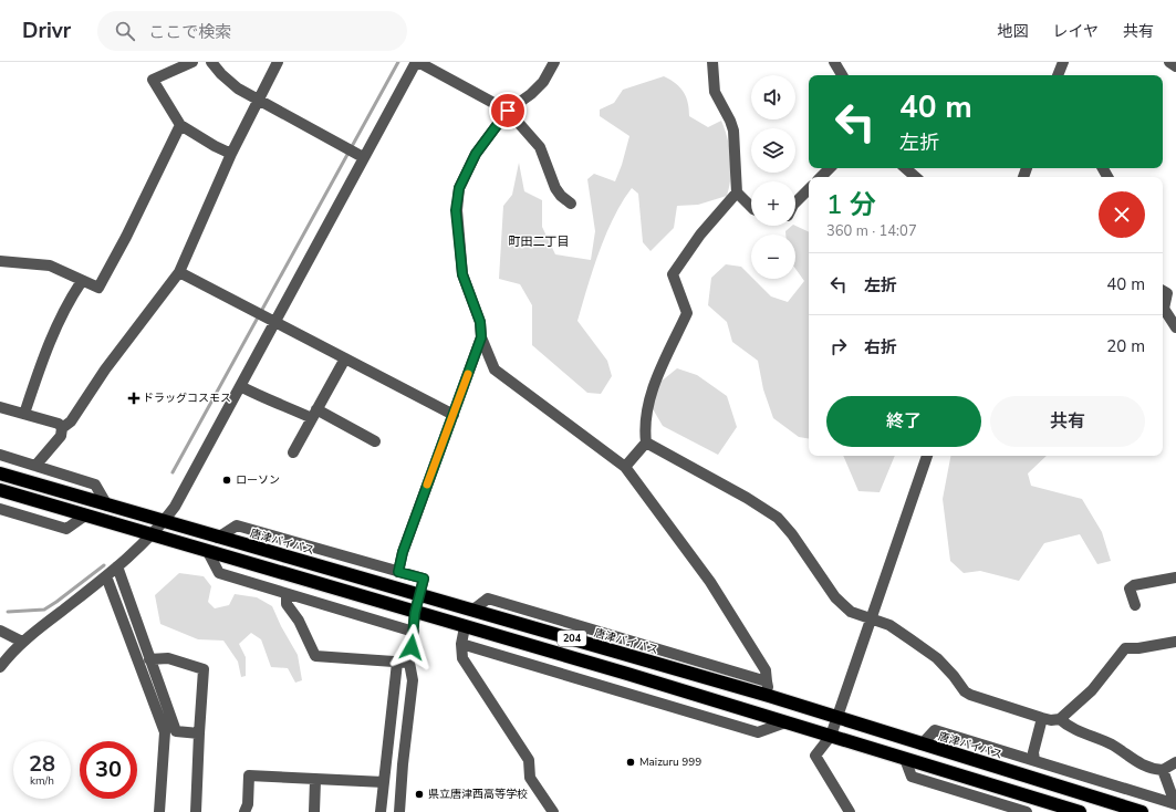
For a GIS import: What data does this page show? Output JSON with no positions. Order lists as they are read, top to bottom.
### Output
{
  "streets": {
    "highway": ["唐津バイパス", "204"]
  },
  "districts": ["町田二丁目"],
  "places": {
    "health": ["ドラッグコスモス"],
    "other": ["ローソン", "Maizuru 999", "県立唐津西高等学校"]
  },
  "page": {
    "header": "Drivr",
    "search": "ここで検索",
    "nav": ["地図", "レイヤ", "共有"],
    "map_buttons": ["+", "−"],
    "turn": ["40 m", "左折"],
    "heading": ["1 分", "360 m · 14:07"],
    "list": [
      {
        "name": "左折",
        "value": "40 m"
      },
      {
        "name": "右折",
        "value": "20 m"
      }
    ],
    "buttons": ["終了", "共有"],
    "speed": "28 km/h",
    "limit": "30"
  }
}
